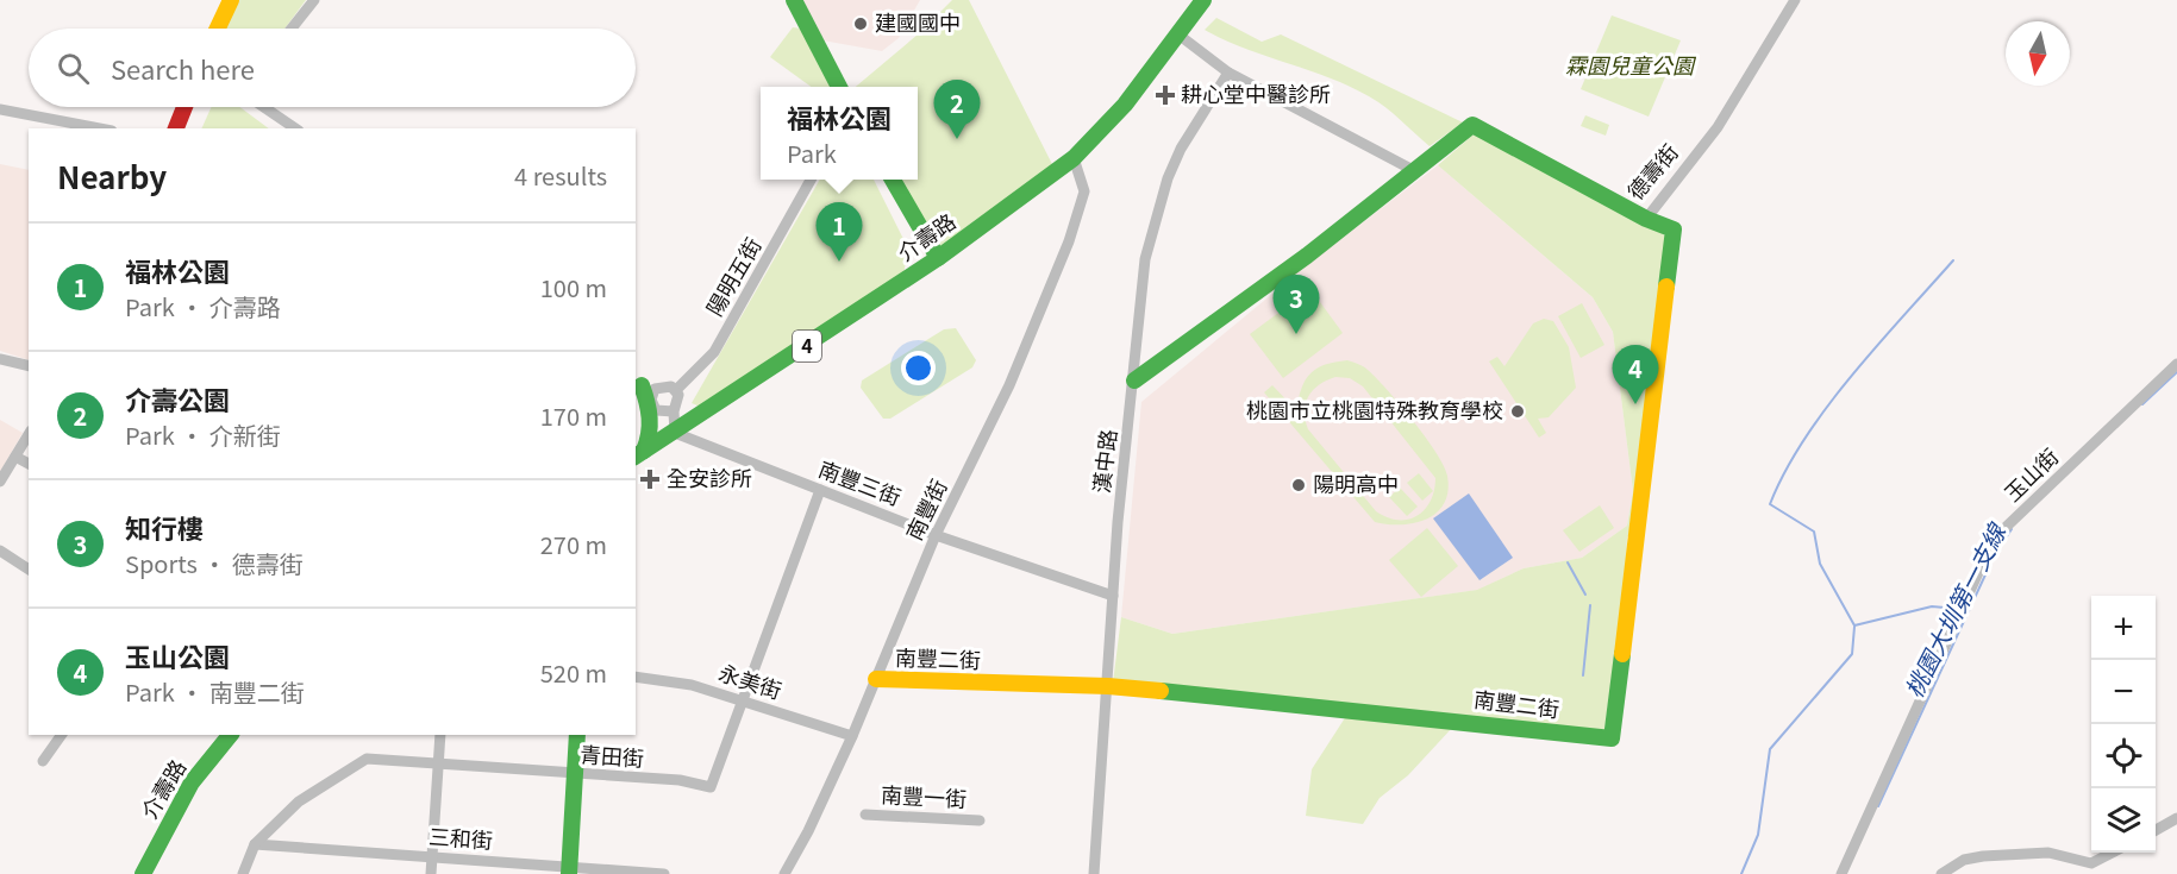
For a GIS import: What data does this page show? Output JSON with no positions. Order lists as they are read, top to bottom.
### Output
{
  "streets": {
    "street": [
      "德壽街",
      "介壽路",
      "陽明五街",
      "4",
      "漢中路",
      "玉山街",
      "南豐三街",
      "南豐街",
      "南豐二街",
      "永美街",
      "青田街",
      "南豐一街",
      "三和街"
    ]
  },
  "crossings": [
    ["德壽街", "漢中路"],
    ["德壽街", "南豐二街"],
    ["介壽路", "南豐三街"],
    ["介壽路", "南豐街"],
    ["漢中路", "南豐三街"],
    ["漢中路", "南豐二街"],
    ["南豐三街", "南豐街"],
    ["南豐三街", "青田街"],
    ["南豐街", "南豐二街"],
    ["南豐街", "永美街"],
    ["永美街", "青田街"],
    ["青田街", "三和街"]
  ],
  "water": ["桃園大圳第一支線"],
  "parks": ["霖園兒童公園"],
  "places": {
    "other": ["建國國中", "桃園市立桃園特殊教育學校", "陽明高中"],
    "health": ["耕心堂中醫診所", "全安診所"]
  },
  "north": "bottom",
  "page": {
    "search": "Search here",
    "pins": [
      "2",
      "1",
      "3",
      "4"
    ],
    "popup": ["福林公園", "Park"],
    "heading": ["Nearby", "4 results"],
    "list": [
      {
        "mark": "1",
        "name": "福林公園",
        "note": "Park · 介壽路",
        "value": "100 m"
      },
      {
        "mark": "2",
        "name": "介壽公園",
        "note": "Park · 介新街",
        "value": "170 m"
      },
      {
        "mark": "3",
        "name": "知行樓",
        "note": "Sports · 德壽街",
        "value": "270 m"
      },
      {
        "mark": "4",
        "name": "玉山公園",
        "note": "Park · 南豐二街",
        "value": "520 m"
      }
    ],
    "map_buttons": ["+", "−"]
  }
}
